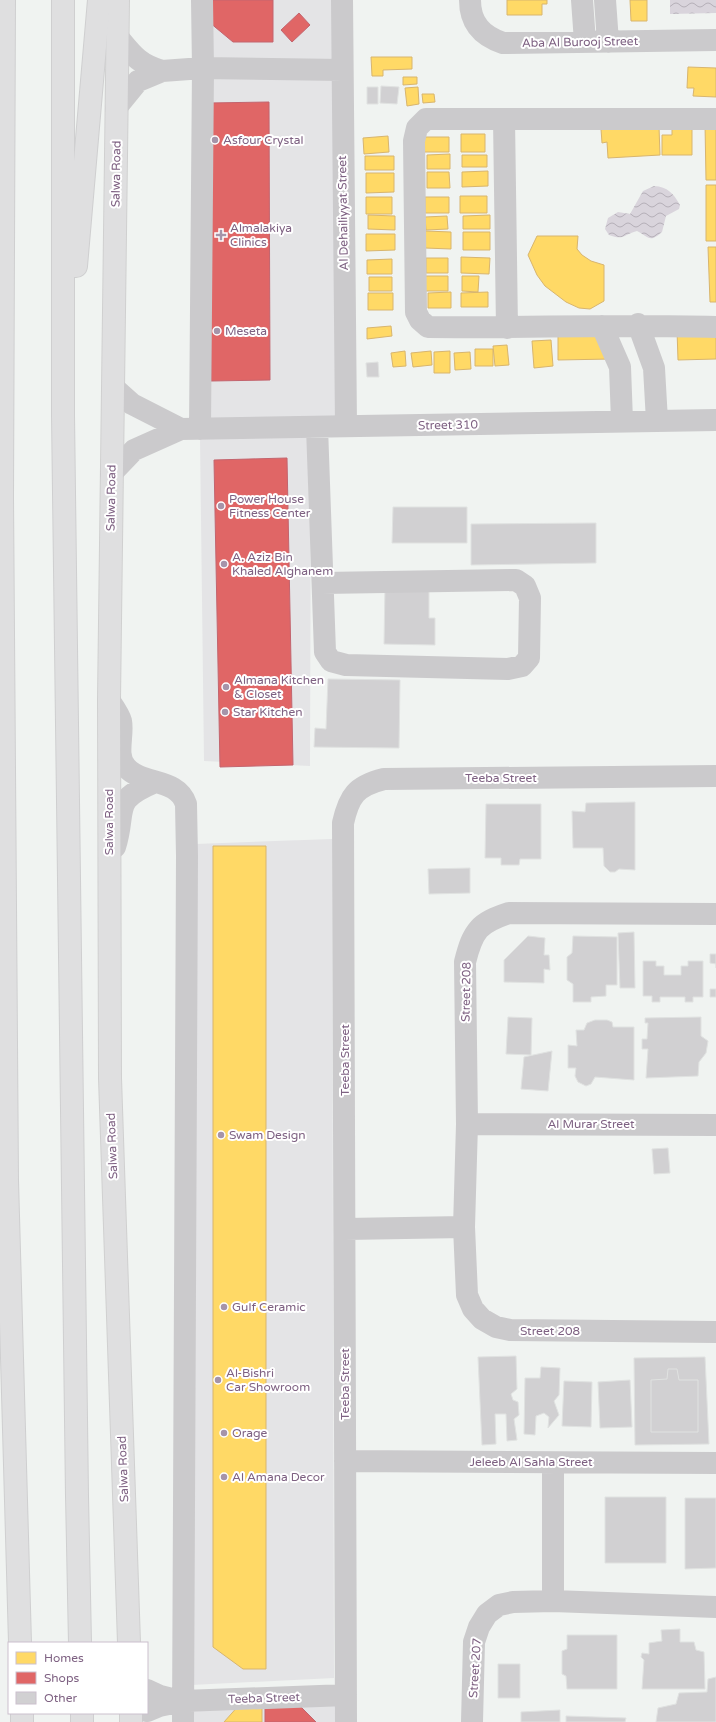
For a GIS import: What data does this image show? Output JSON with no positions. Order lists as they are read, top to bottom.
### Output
{
  "streets": {
    "main road": ["Salwa Road"],
    "street": [
      "Aba Al Burooj Street",
      "Al Dehailiyyat Street",
      "Street 310",
      "Teeba Street",
      "Street 208",
      "Al Murar Street",
      "Jeleeb Al Sahla Street",
      "Street 207"
    ]
  },
  "crossings": [
    ["Salwa Road", "Street 310"],
    ["Al Dehailiyyat Street", "Street 310"],
    ["Teeba Street", "Jeleeb Al Sahla Street"],
    ["Street 208", "Al Murar Street"]
  ],
  "places": {
    "other": [
      "Asfour Crystal",
      "Meseta",
      "Power House Fitness Center",
      "A. Aziz Bin Khaled Alghanem",
      "Almana Kitchen & Closet",
      "Star Kitchen",
      "Swam Design",
      "Gulf Ceramic",
      "Al-Bishri Car Showroom",
      "Orage",
      "Al Amana Decor"
    ],
    "health": ["Almalakiya Clinics"]
  },
  "legend": ["Homes", "Shops", "Other"]
}
